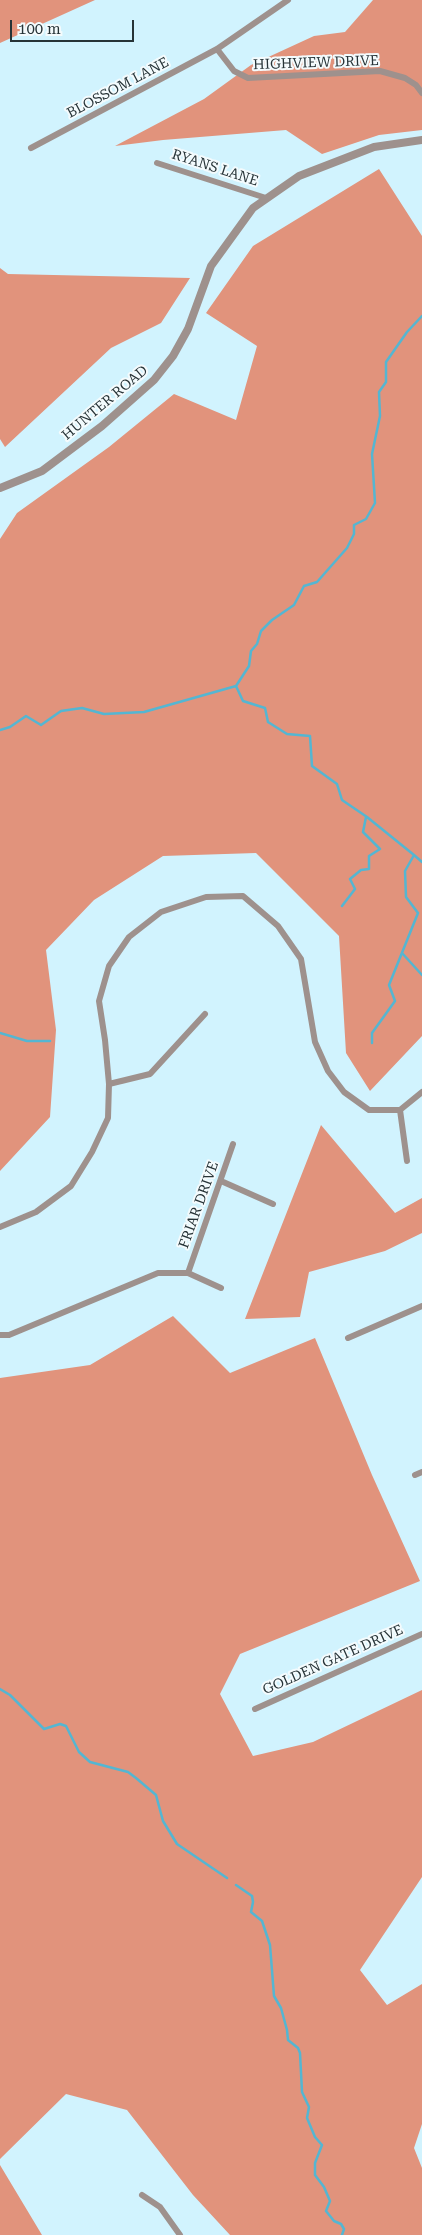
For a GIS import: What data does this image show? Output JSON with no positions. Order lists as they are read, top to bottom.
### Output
{
  "streets": {
    "street": [
      "HIGHVIEW DRIVE",
      "BLOSSOM LANE",
      "RYANS LANE",
      "HUNTER ROAD",
      "FRIAR DRIVE",
      "GOLDEN GATE DRIVE"
    ]
  },
  "crossings": [
    ["HIGHVIEW DRIVE", "BLOSSOM LANE"],
    ["RYANS LANE", "HUNTER ROAD"]
  ],
  "scale_bar": "100 m"
}
